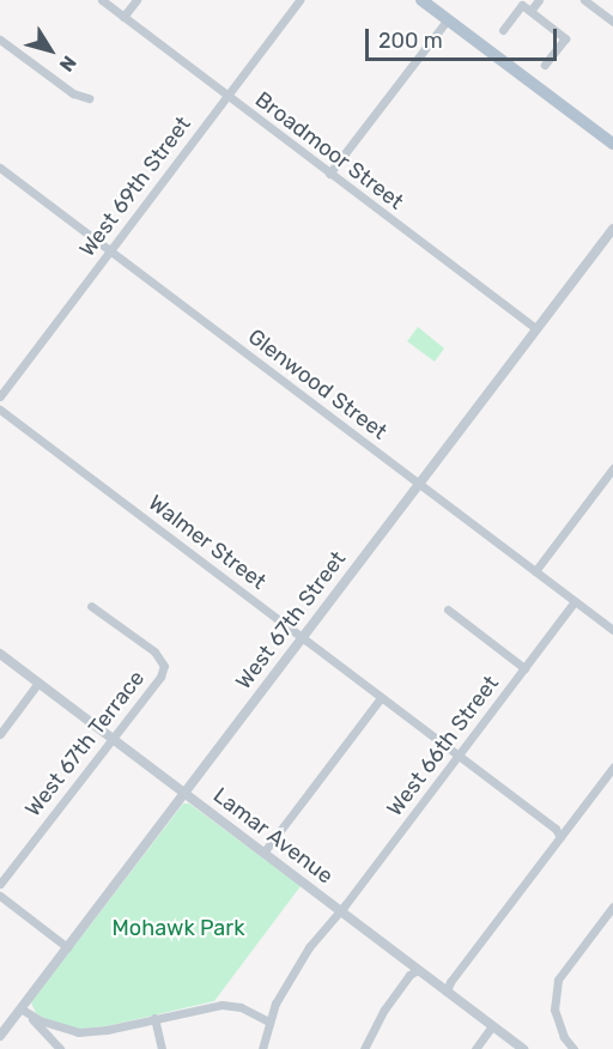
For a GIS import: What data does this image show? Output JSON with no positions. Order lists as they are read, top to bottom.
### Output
{
  "streets": {
    "street": [
      "Broadmoor Street",
      "West 69th Street",
      "Glenwood Street",
      "Walmer Street",
      "West 67th Street",
      "West 67th Terrace",
      "West 66th Street",
      "Lamar Avenue"
    ]
  },
  "crossings": [
    ["Broadmoor Street", "West 69th Street"],
    ["Broadmoor Street", "West 67th Street"],
    ["West 69th Street", "Glenwood Street"],
    ["Glenwood Street", "West 67th Street"],
    ["Glenwood Street", "West 66th Street"],
    ["Walmer Street", "West 67th Street"],
    ["Walmer Street", "West 66th Street"],
    ["West 67th Street", "Lamar Avenue"],
    ["West 67th Terrace", "Lamar Avenue"],
    ["West 66th Street", "Lamar Avenue"]
  ],
  "parks": ["Mohawk Park"],
  "scale_bar": "200 m",
  "north": "bottom right"
}
